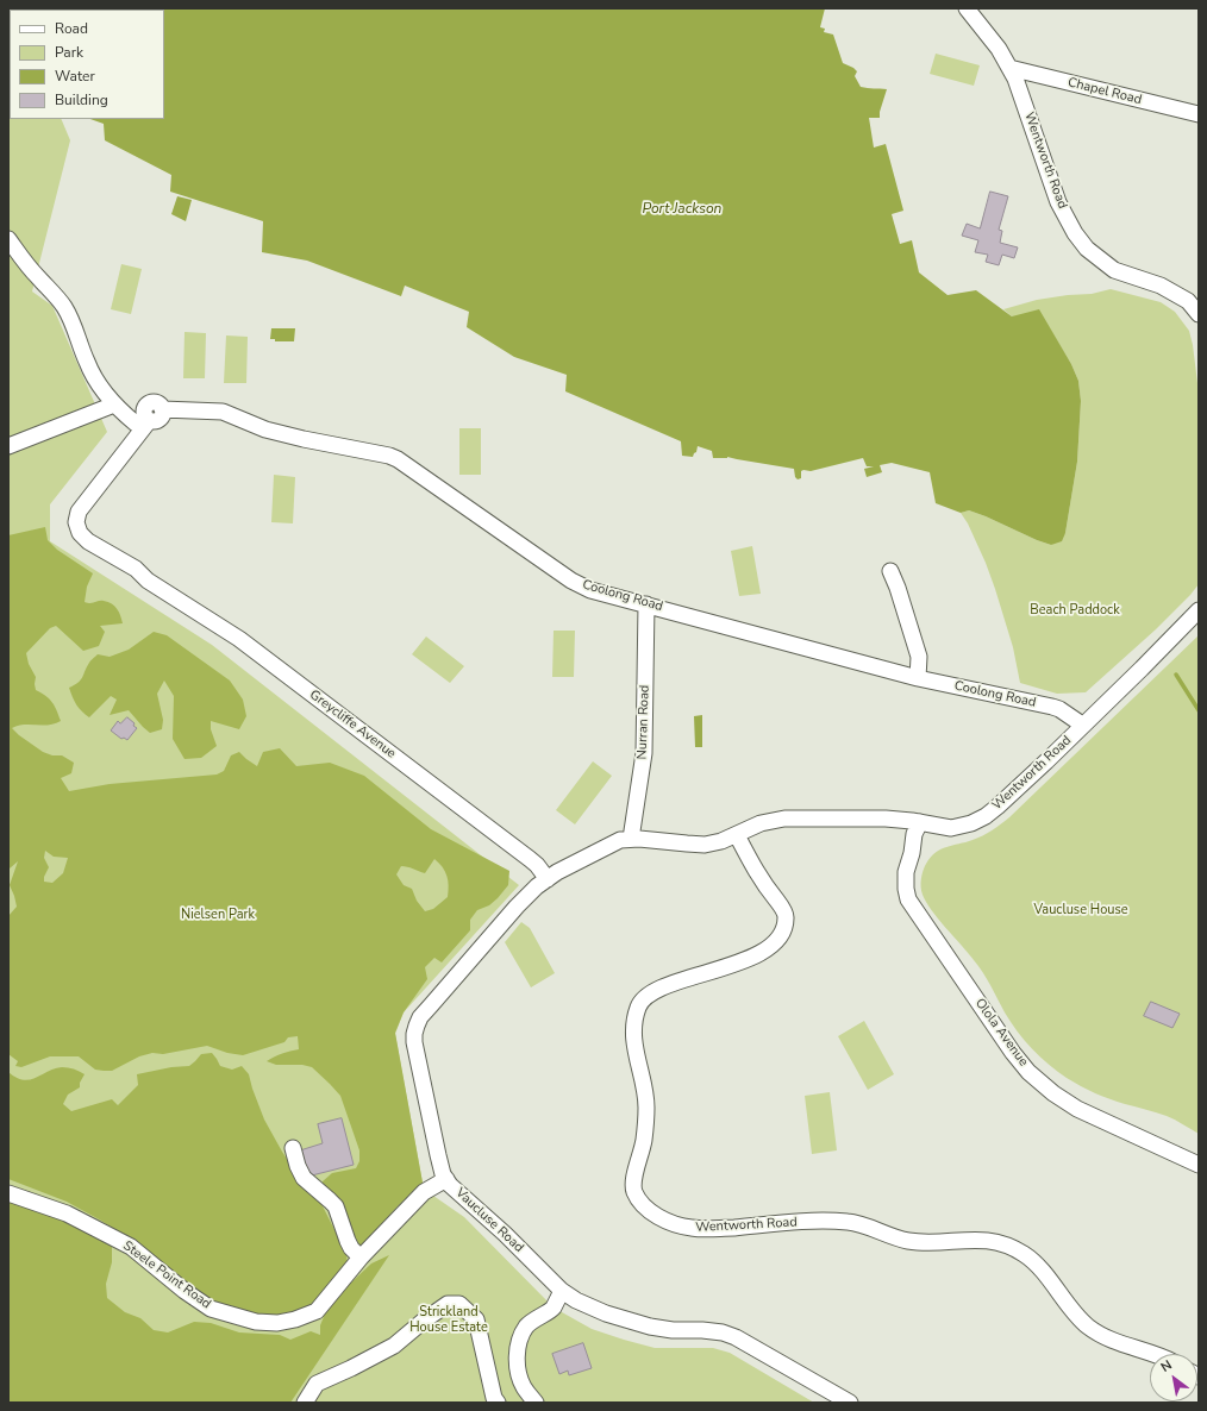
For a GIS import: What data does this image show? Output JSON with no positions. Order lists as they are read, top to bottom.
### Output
{
  "streets": {
    "street": [
      "Chapel Road",
      "Wentworth Road",
      "Coolong Road",
      "Nurran Road",
      "Greycliffe Avenue",
      "Olola Avenue",
      "Vaucluse Road",
      "Steele Point Road"
    ]
  },
  "crossings": [
    ["Chapel Road", "Wentworth Road"],
    ["Wentworth Road", "Coolong Road"],
    ["Wentworth Road", "Nurran Road"],
    ["Wentworth Road", "Greycliffe Avenue"],
    ["Wentworth Road", "Olola Avenue"],
    ["Wentworth Road", "Vaucluse Road"],
    ["Coolong Road", "Nurran Road"],
    ["Coolong Road", "Greycliffe Avenue"],
    ["Greycliffe Avenue", "Vaucluse Road"],
    ["Vaucluse Road", "Steele Point Road"]
  ],
  "water": ["Port Jackson"],
  "parks": [
    "Beach Paddock",
    "Vaucluse House",
    "Nielsen Park",
    "Strickland House Estate"
  ],
  "legend": [
    "Road",
    "Park",
    "Water",
    "Building"
  ],
  "north": "top left"
}
